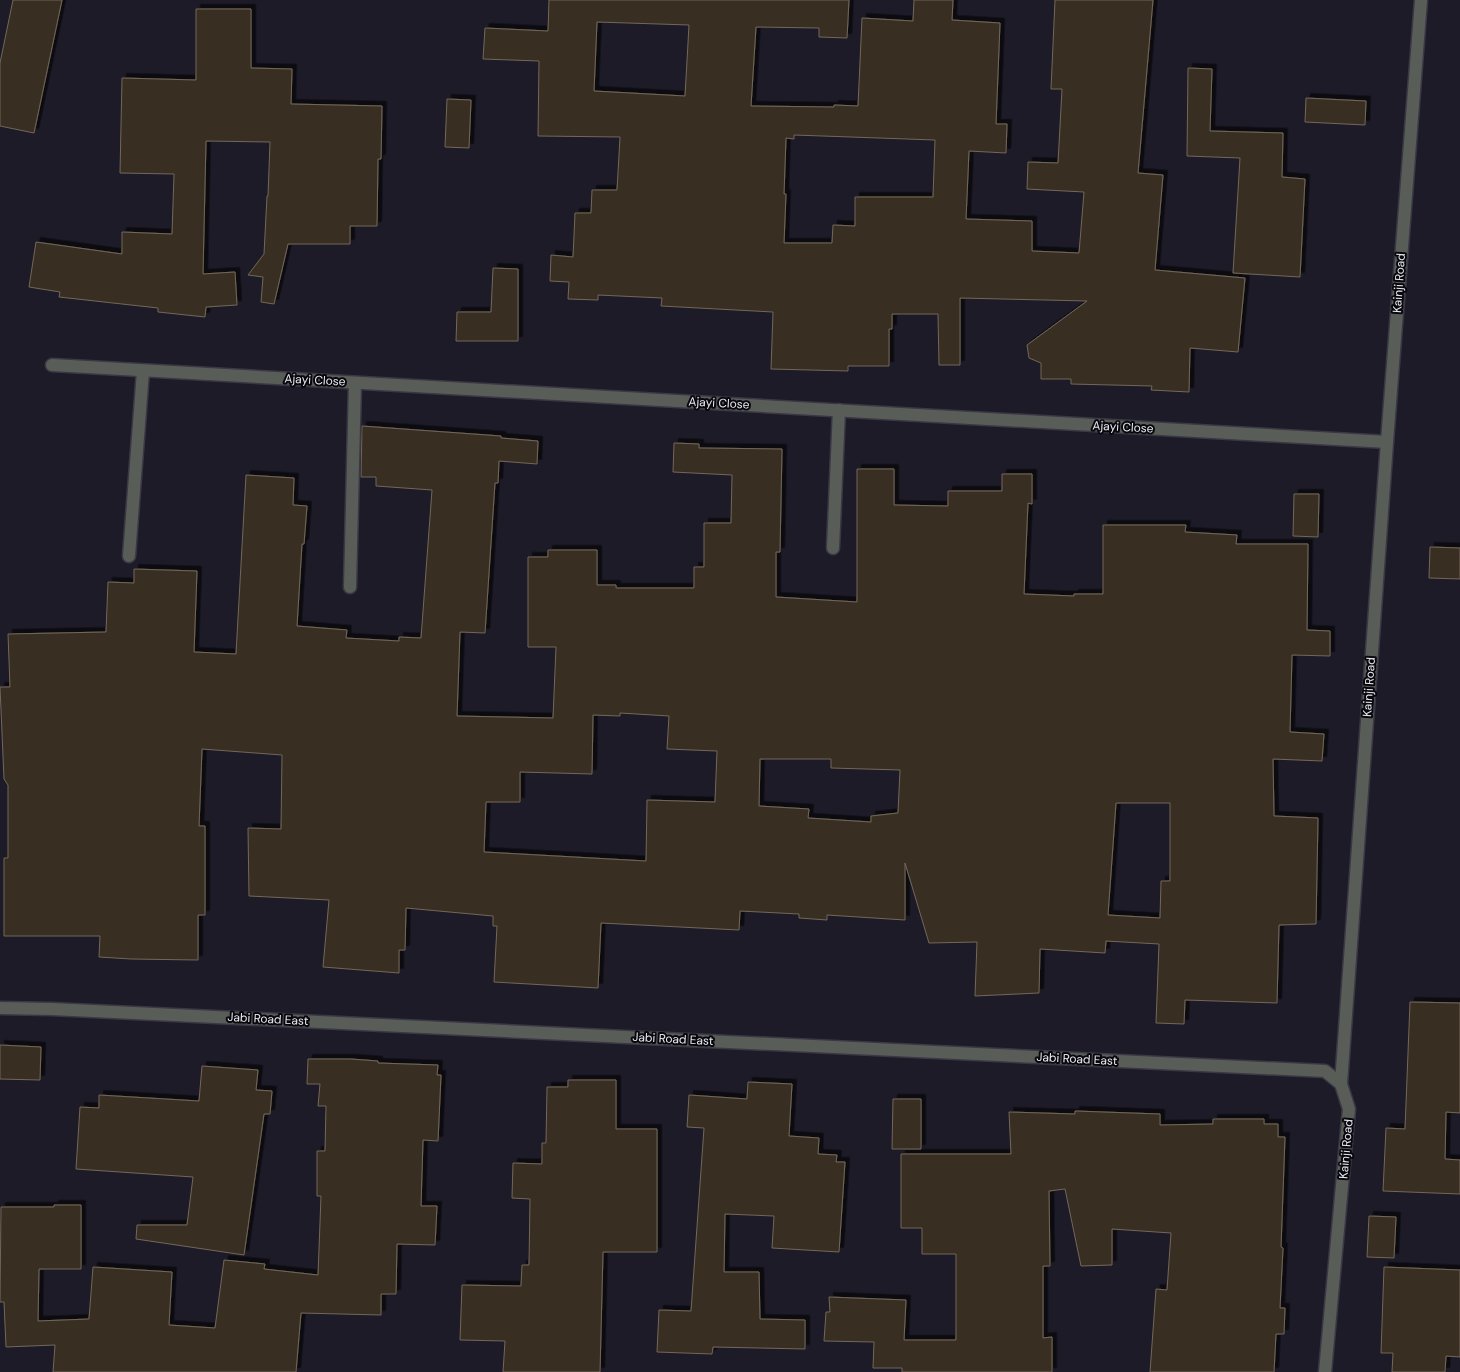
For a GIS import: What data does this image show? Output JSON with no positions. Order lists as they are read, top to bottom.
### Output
{
  "streets": {
    "street": ["Kainji Road", "Ajayi Close", "Jabi Road East"]
  },
  "crossings": [
    ["Kainji Road", "Ajayi Close"],
    ["Kainji Road", "Jabi Road East"]
  ]
}
